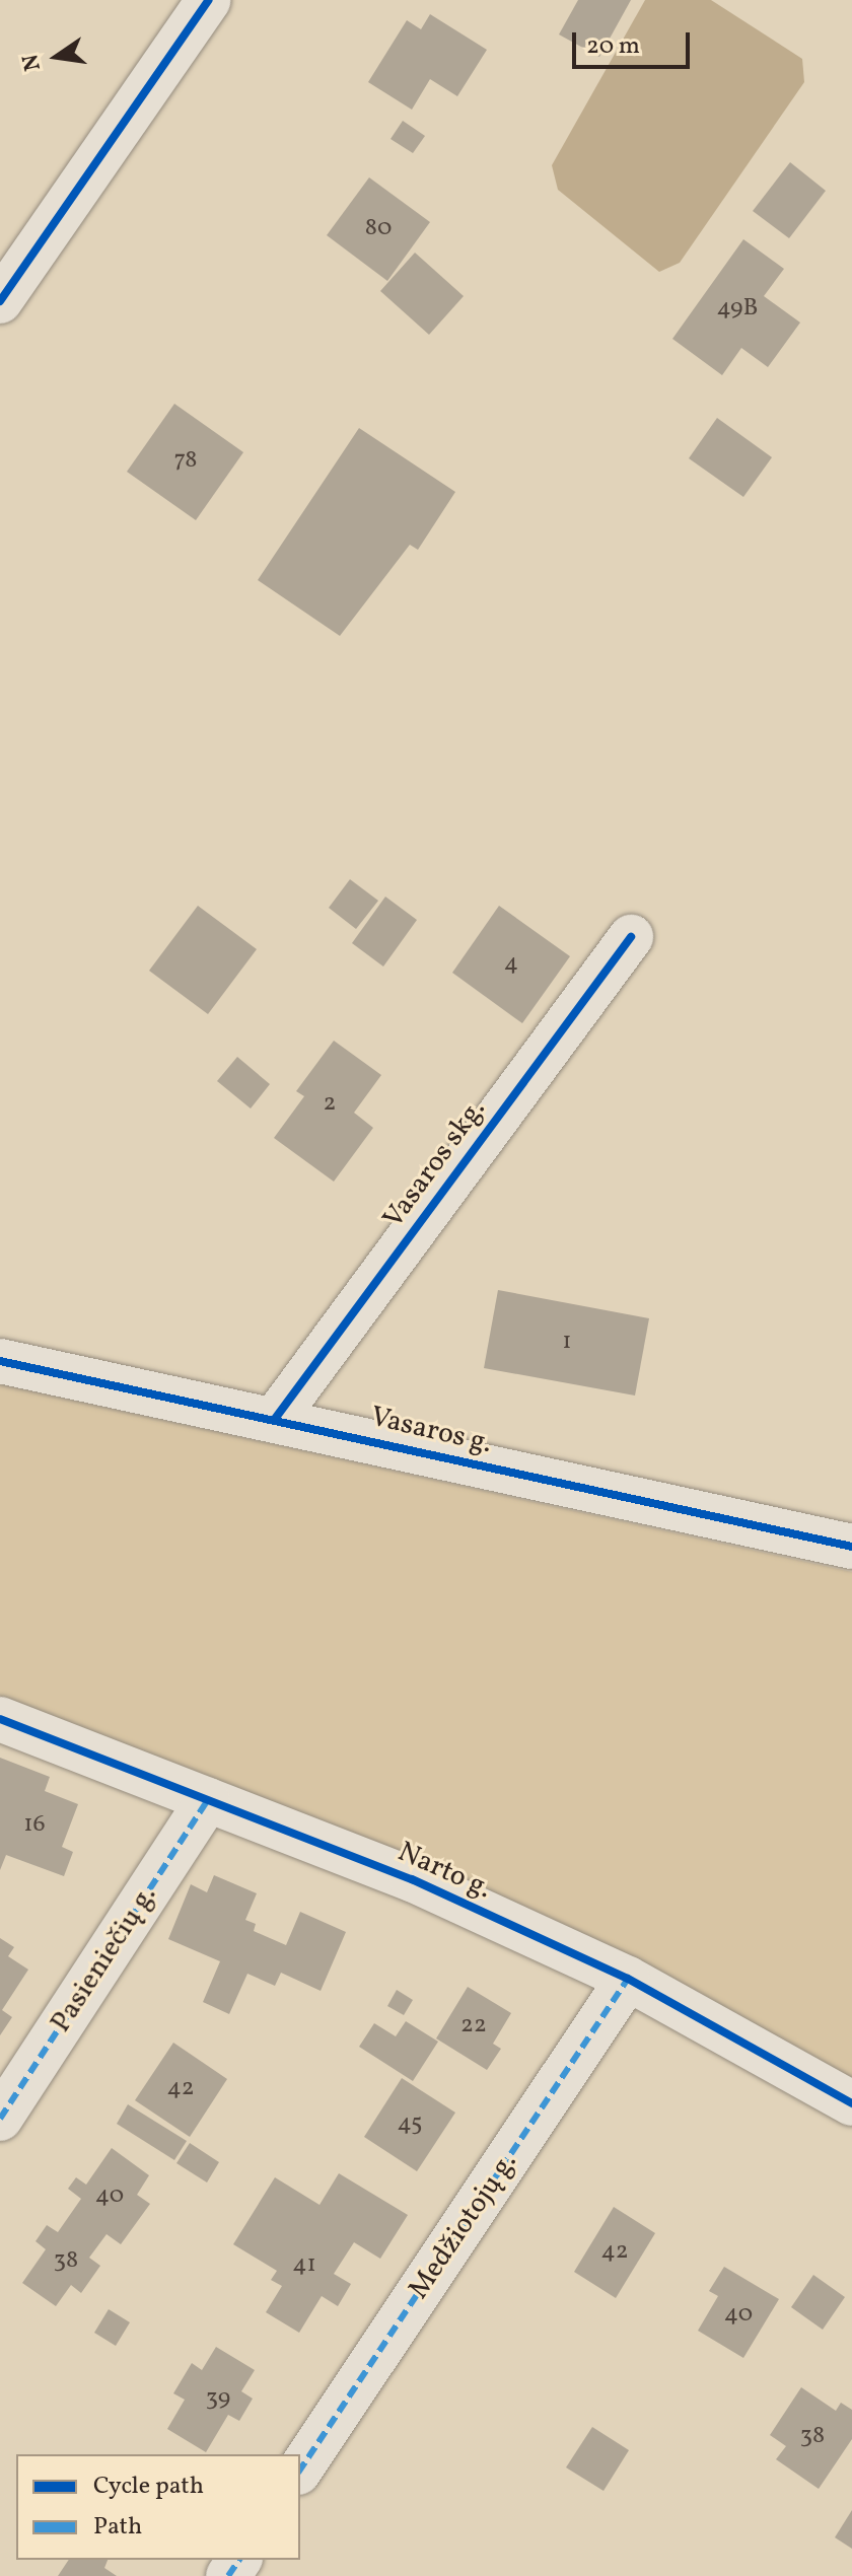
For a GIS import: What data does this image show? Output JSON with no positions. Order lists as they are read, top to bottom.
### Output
{
  "streets": {
    "street": [
      "Vasaros skg.",
      "Vasaros g.",
      "Narto g.",
      "Pasieniečių g.",
      "Medžiotojų g."
    ]
  },
  "crossings": [
    ["Vasaros skg.", "Vasaros g."],
    ["Narto g.", "Pasieniečių g."],
    ["Narto g.", "Medžiotojų g."]
  ],
  "house_numbers": [
    "80",
    "49B",
    "78",
    "4",
    "2",
    "1",
    "16",
    "22",
    "42",
    "45",
    "40",
    "42",
    "38",
    "41",
    "40",
    "39",
    "38"
  ],
  "legend": ["Cycle path", "Path"],
  "scale_bar": "20 m",
  "north": "left"
}
